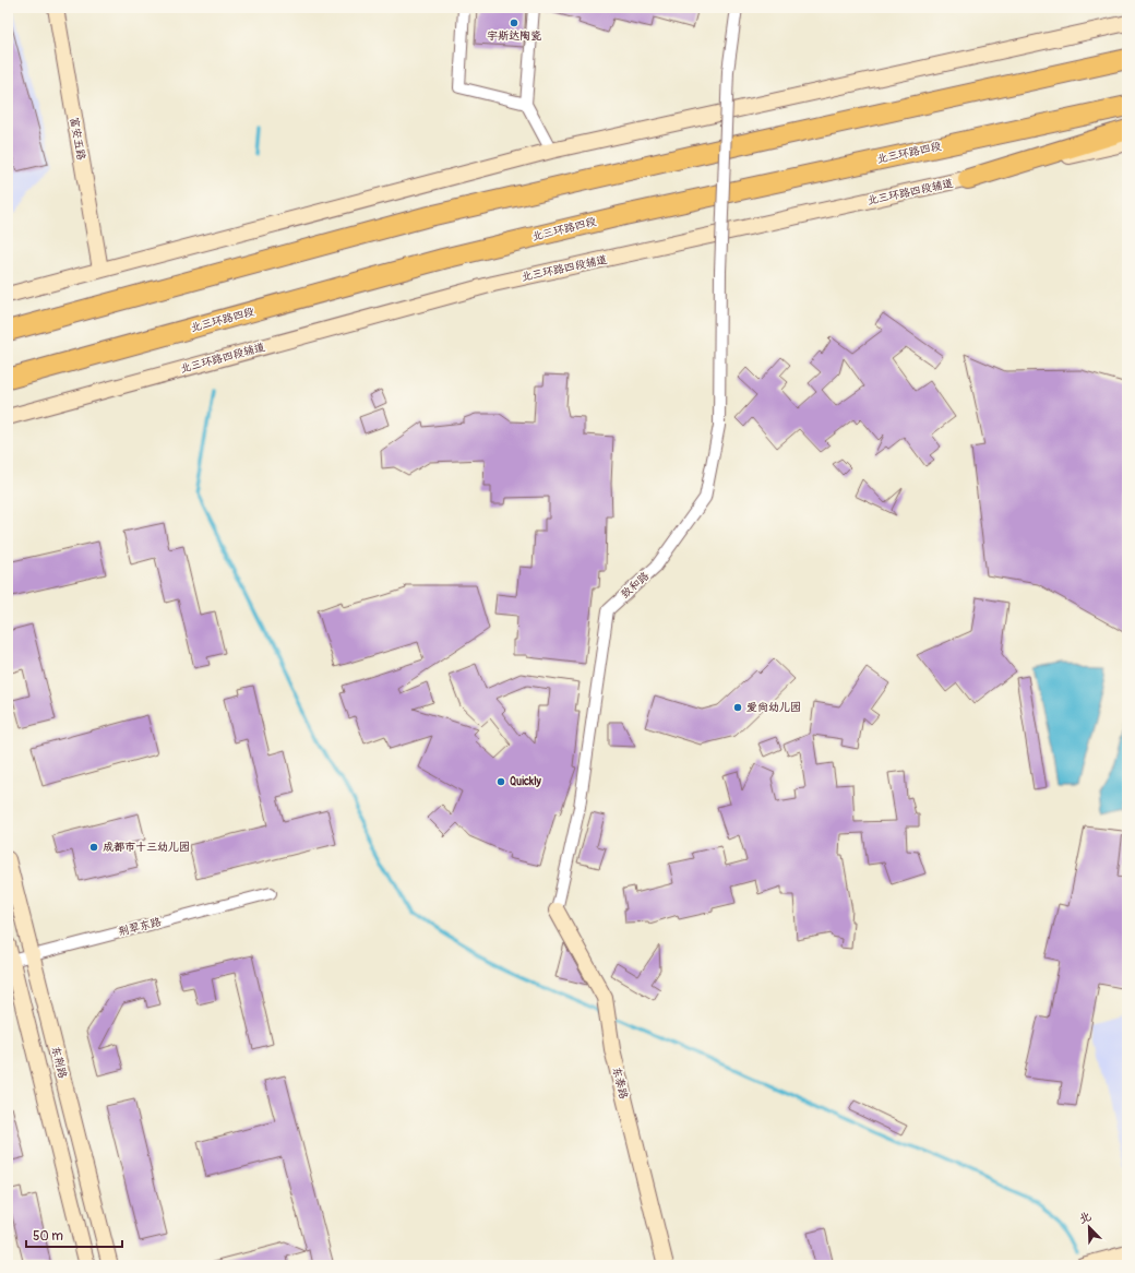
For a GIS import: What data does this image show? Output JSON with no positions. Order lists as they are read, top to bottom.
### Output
{
  "streets": {
    "highway": ["北三环路四段"],
    "main road": [
      "富安五路",
      "北三环路四段辅道",
      "东荆路",
      "东泰路"
    ],
    "street": ["致和路", "荆翠东路"]
  },
  "crossings": [
    ["致和路", "东泰路"],
    ["荆翠东路", "东荆路"]
  ],
  "places": [
    "宇斯达陶瓷",
    "爱尚幼儿园",
    "Quickly",
    "成都市十三幼儿园"
  ],
  "scale_bar": "50 m",
  "north": "top left"
}
